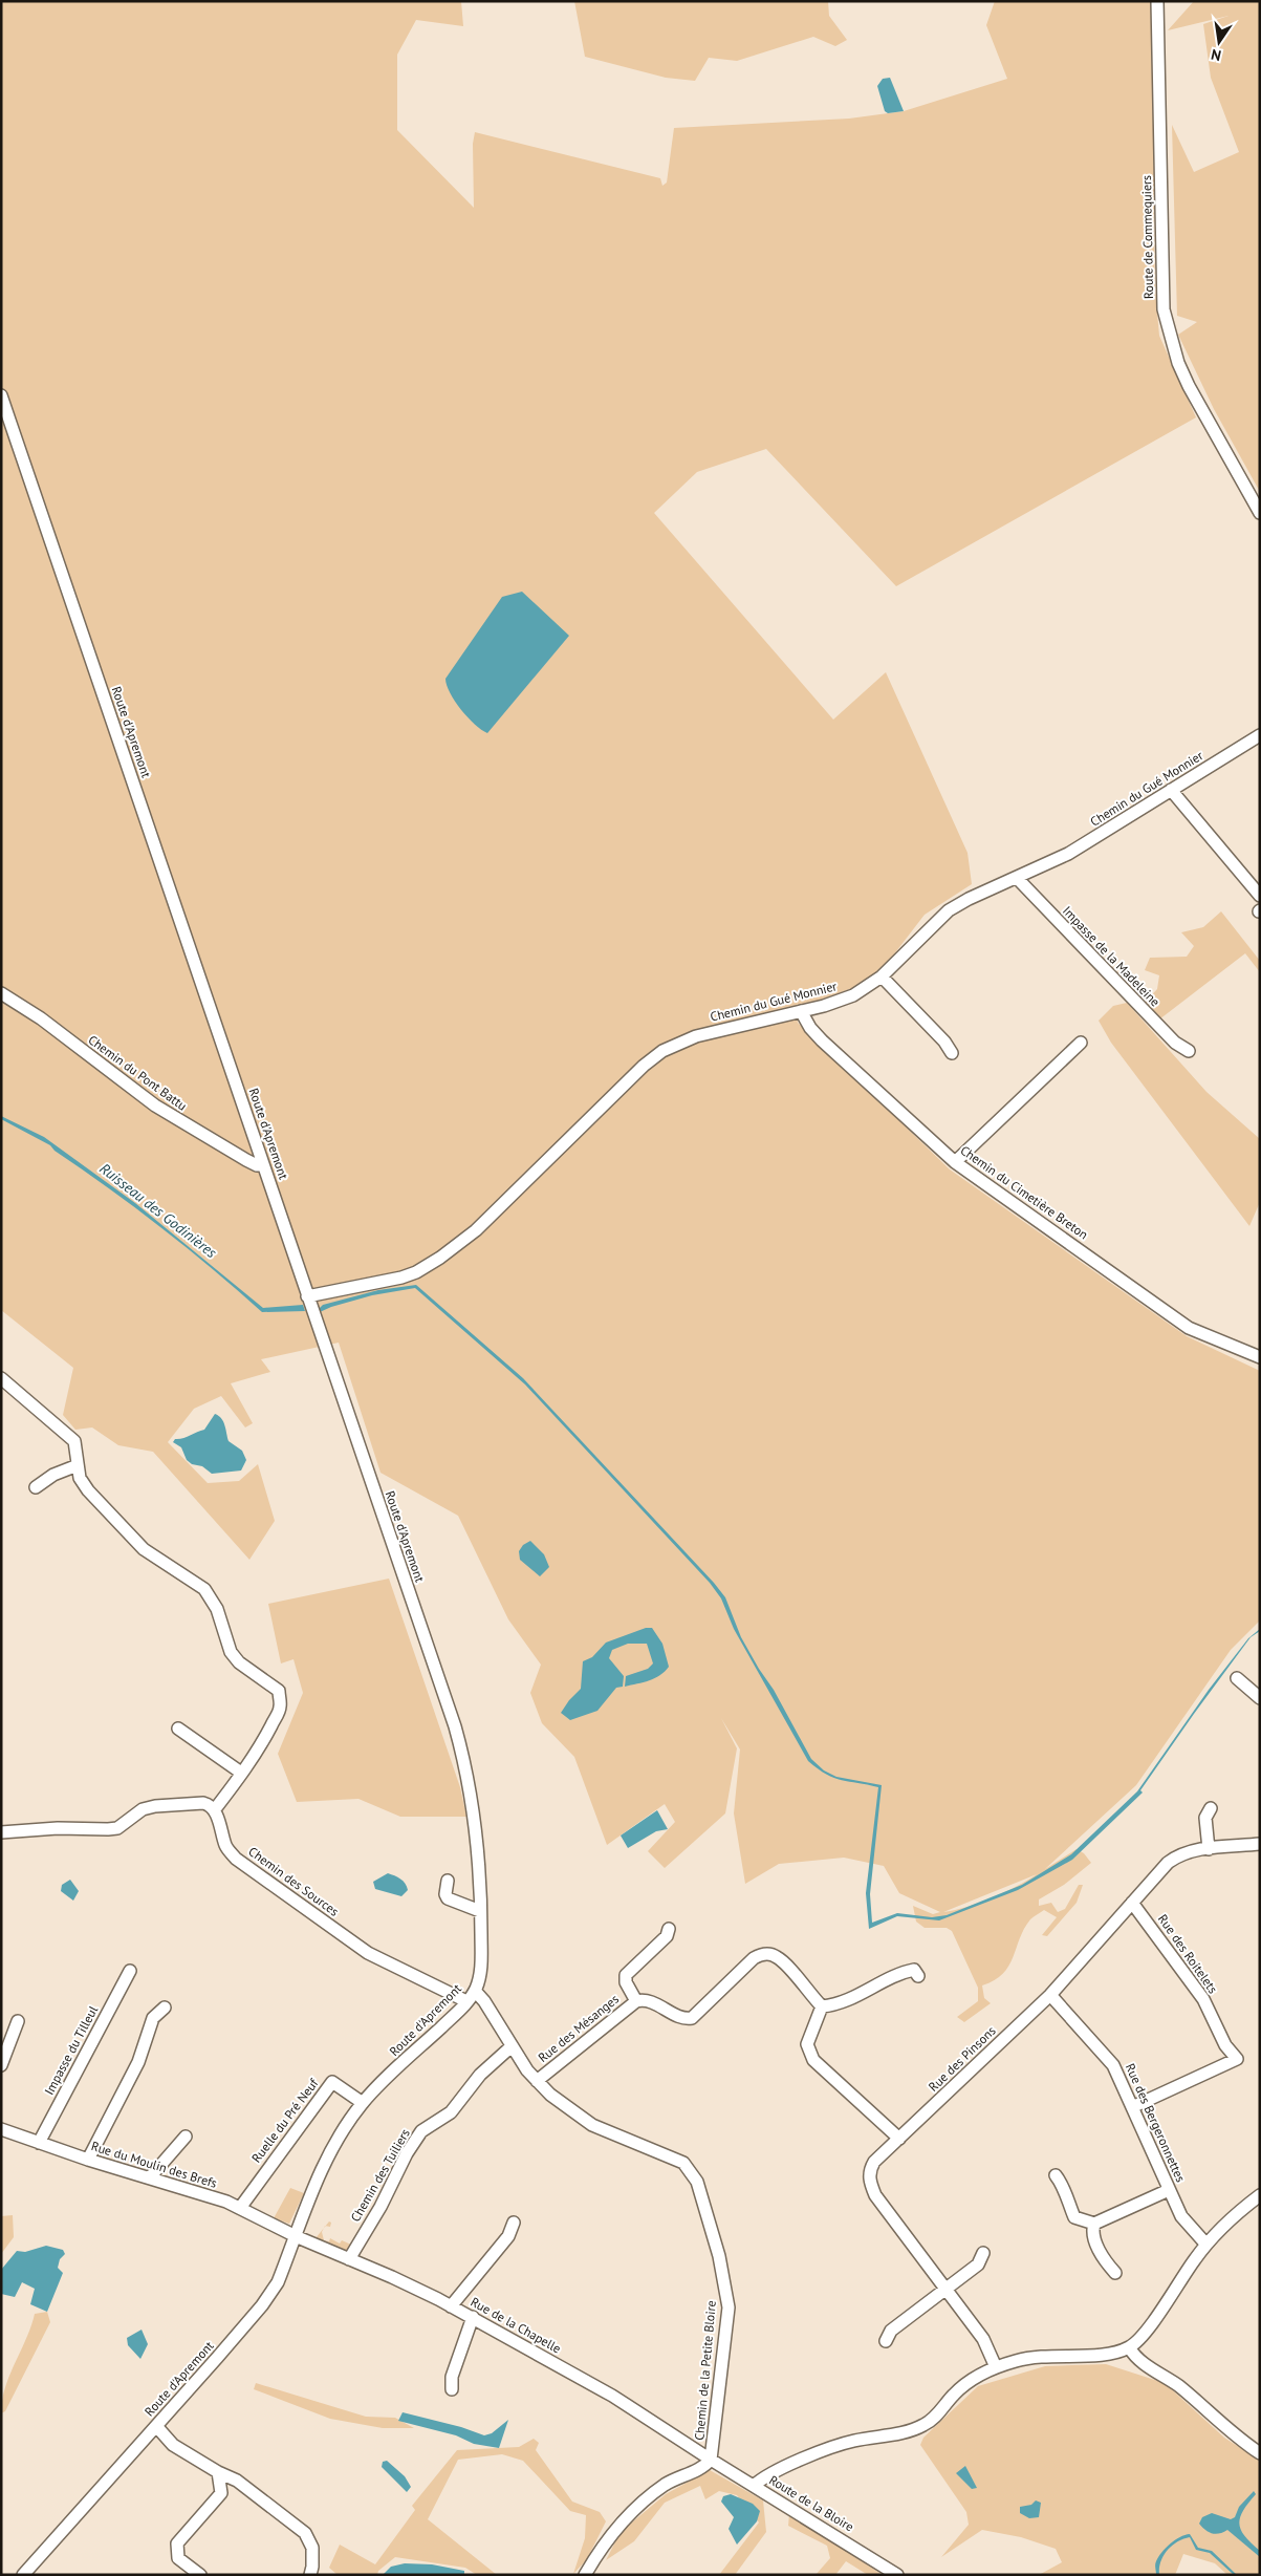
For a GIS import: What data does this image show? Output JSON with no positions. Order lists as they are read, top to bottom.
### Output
{
  "streets": {
    "street": [
      "Route de Commequiers",
      "Route d'Apremont",
      "Chemin du Gué Monnier",
      "Impasse de la Madeleine",
      "Chemin du Pont Battu",
      "Chemin du Cimetière Breton",
      "Chemin des Sources",
      "Rue des Roitelets",
      "Rue des Mésanges",
      "Impasse du Tilleul",
      "Rue des Pinsons",
      "Ruelle du Pré Neuf",
      "Rue des Bergeronnettes",
      "Rue du Moulin des Brefs",
      "Chemin des Tuiliers",
      "Rue de la Chapelle",
      "Chemin de la Petite Bloire",
      "Route de la Bloire"
    ]
  },
  "crossings": [
    ["Route d'Apremont", "Chemin du Gué Monnier"],
    ["Route d'Apremont", "Chemin du Pont Battu"],
    ["Route d'Apremont", "Chemin des Sources"],
    ["Route d'Apremont", "Ruelle du Pré Neuf"],
    ["Route d'Apremont", "Rue du Moulin des Brefs"],
    ["Route d'Apremont", "Rue de la Chapelle"],
    ["Route d'Apremont", "Chemin de la Petite Bloire"],
    ["Chemin du Gué Monnier", "Impasse de la Madeleine"],
    ["Chemin du Gué Monnier", "Chemin du Cimetière Breton"],
    ["Rue des Roitelets", "Rue des Pinsons"],
    ["Rue des Roitelets", "Rue des Bergeronnettes"],
    ["Rue des Mésanges", "Chemin de la Petite Bloire"],
    ["Impasse du Tilleul", "Rue du Moulin des Brefs"],
    ["Rue des Pinsons", "Rue des Bergeronnettes"],
    ["Ruelle du Pré Neuf", "Rue du Moulin des Brefs"],
    ["Rue du Moulin des Brefs", "Rue de la Chapelle"],
    ["Chemin des Tuiliers", "Rue de la Chapelle"],
    ["Chemin des Tuiliers", "Chemin de la Petite Bloire"],
    ["Rue de la Chapelle", "Chemin de la Petite Bloire"],
    ["Rue de la Chapelle", "Route de la Bloire"],
    ["Chemin de la Petite Bloire", "Route de la Bloire"]
  ],
  "water": ["Ruisseau des Godinières"],
  "north": "bottom"
}
